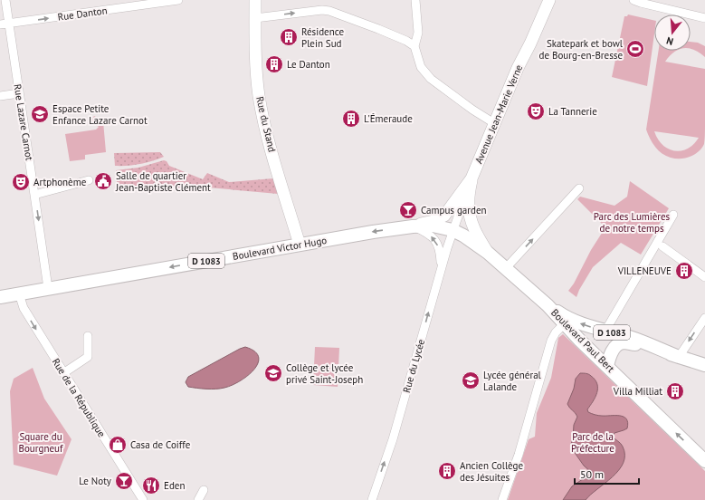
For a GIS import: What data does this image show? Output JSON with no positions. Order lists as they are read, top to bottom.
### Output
{
  "streets": {
    "main road": ["Boulevard Victor Hugo", "D 1083", "Boulevard Paul Bert"],
    "street": [
      "Rue Danton",
      "Avenue Jean-Marie Verne",
      "Rue Lazare Carnot",
      "Rue du Stand",
      "Rue du Lycée",
      "Rue de la République"
    ]
  },
  "crossings": [
    ["Rue Danton", "Rue Lazare Carnot"],
    ["Avenue Jean-Marie Verne", "Boulevard Victor Hugo"],
    ["Avenue Jean-Marie Verne", "Boulevard Paul Bert"],
    ["Avenue Jean-Marie Verne", "Rue du Lycée"],
    ["Rue Lazare Carnot", "Boulevard Victor Hugo"],
    ["Rue du Stand", "Boulevard Victor Hugo"],
    ["Boulevard Victor Hugo", "Boulevard Paul Bert"],
    ["Boulevard Victor Hugo", "Rue du Lycée"],
    ["Boulevard Victor Hugo", "Rue de la République"],
    ["D 1083", "Boulevard Paul Bert"],
    ["Boulevard Paul Bert", "Rue du Lycée"]
  ],
  "one_way": [
    "Rue Danton",
    "Boulevard Victor Hugo",
    "Rue du Lycée",
    "Rue de la République"
  ],
  "parks": ["Parc des Lumières de notre temps", "Square du Bourgneuf", "Parc de la Préfecture"],
  "places": {
    "building": [
      "Résidence Plein Sud",
      "Le Danton",
      "L'Émeraude",
      "VILLENEUVE",
      "Villa Milliat",
      "Ancien Collège des Jésuites"
    ],
    "sports": ["Skatepark et bowl de Bourg-en-Bresse"],
    "theatre": ["La Tannerie", "Artphonème"],
    "school or university": ["Espace Petite Enfance Lazare Carnot", "Collège et lycée privé Saint-Joseph", "Lycée général Lalande"],
    "public building": ["Salle de quartier Jean-Baptiste Clément"],
    "bar": ["Campus garden", "Le Noty"],
    "shop": ["Casa de Coiffe"],
    "restaurant": ["Eden"]
  },
  "scale_bar": "50 m",
  "north": "bottom"
}
